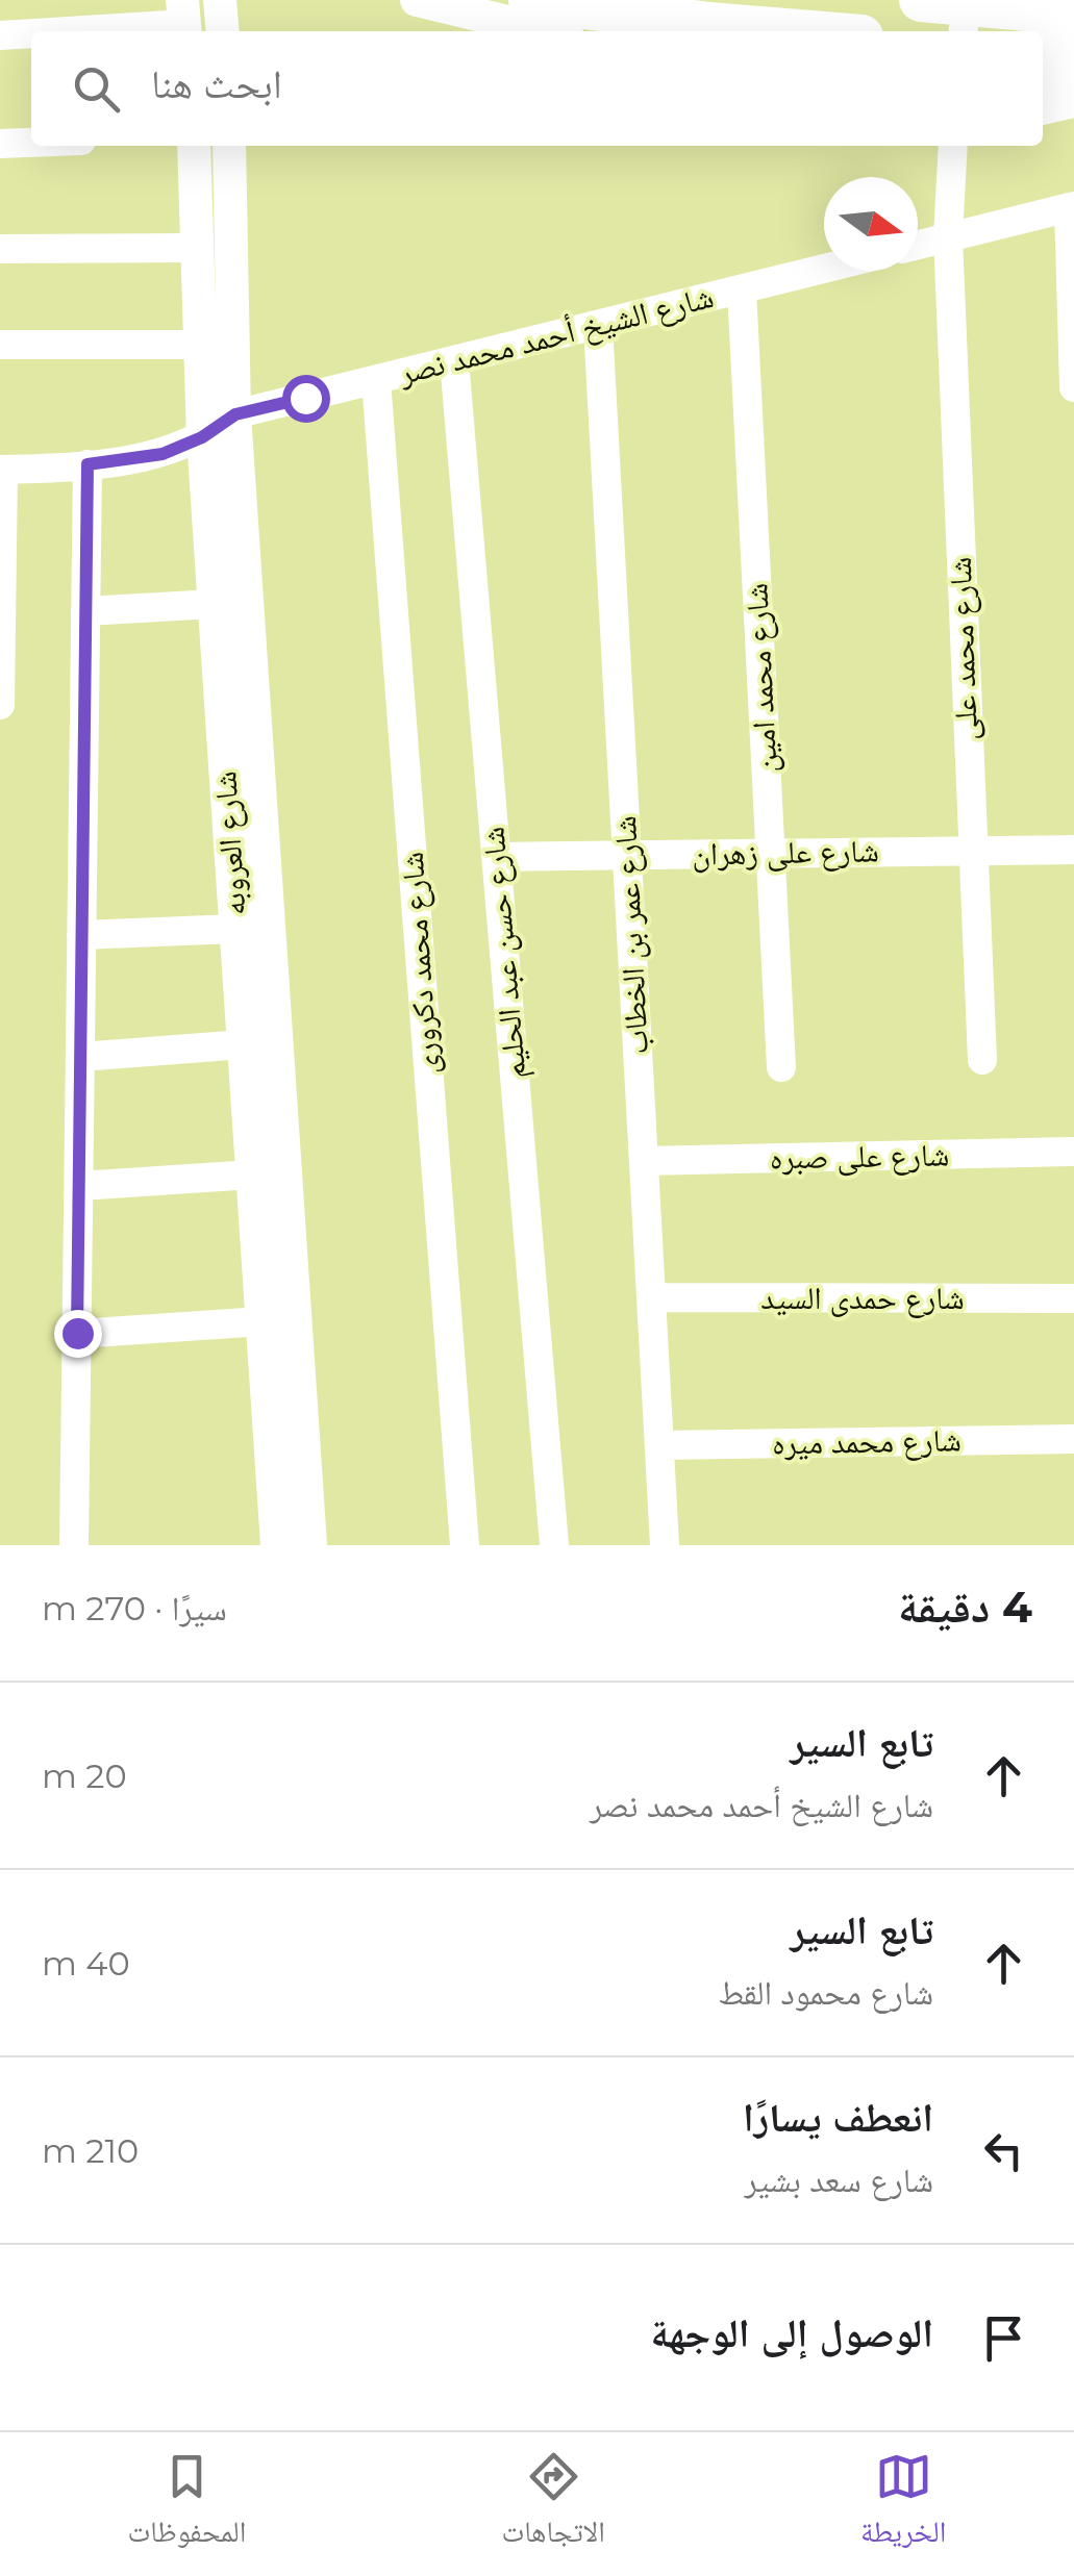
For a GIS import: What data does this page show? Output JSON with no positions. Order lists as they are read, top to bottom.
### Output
{
  "streets": {
    "street": [
      "شارع الشيخ أحمد محمد نصر",
      "شارع محمد على",
      "شارع محمد امين",
      "شارع العروبه",
      "شارع على زهران",
      "شارع عمر بن الخطاب",
      "شارع حسن عبد الحليم",
      "شارع محمد دكرورى",
      "شارع على صبره",
      "شارع حمدى السيد",
      "شارع محمد ميره"
    ]
  },
  "crossings": [
    ["شارع الشيخ أحمد محمد نصر", "شارع محمد امين"],
    ["شارع الشيخ أحمد محمد نصر", "شارع العروبه"],
    ["شارع الشيخ أحمد محمد نصر", "شارع عمر بن الخطاب"],
    ["شارع الشيخ أحمد محمد نصر", "شارع حسن عبد الحليم"],
    ["شارع الشيخ أحمد محمد نصر", "شارع محمد دكرورى"],
    ["شارع محمد على", "شارع على زهران"],
    ["شارع محمد امين", "شارع على زهران"],
    ["شارع على زهران", "شارع عمر بن الخطاب"],
    ["شارع على زهران", "شارع حسن عبد الحليم"],
    ["شارع عمر بن الخطاب", "شارع على صبره"],
    ["شارع عمر بن الخطاب", "شارع حمدى السيد"],
    ["شارع عمر بن الخطاب", "شارع محمد ميره"]
  ],
  "north": "right",
  "page": {
    "search": "ابحث هنا",
    "heading": ["4 دقيقة", "سيرًا · 270 m"],
    "list": [
      ["تابع السير", "شارع الشيخ أحمد محمد نصر", "20 m"],
      ["تابع السير", "شارع محمود القط", "40 m"],
      ["انعطف يسارًا", "شارع سعد بشير", "210 m"],
      "الوصول إلى الوجهة"
    ],
    "nav": ["الخريطة", "الاتجاهات", "المحفوظات"]
  }
}
